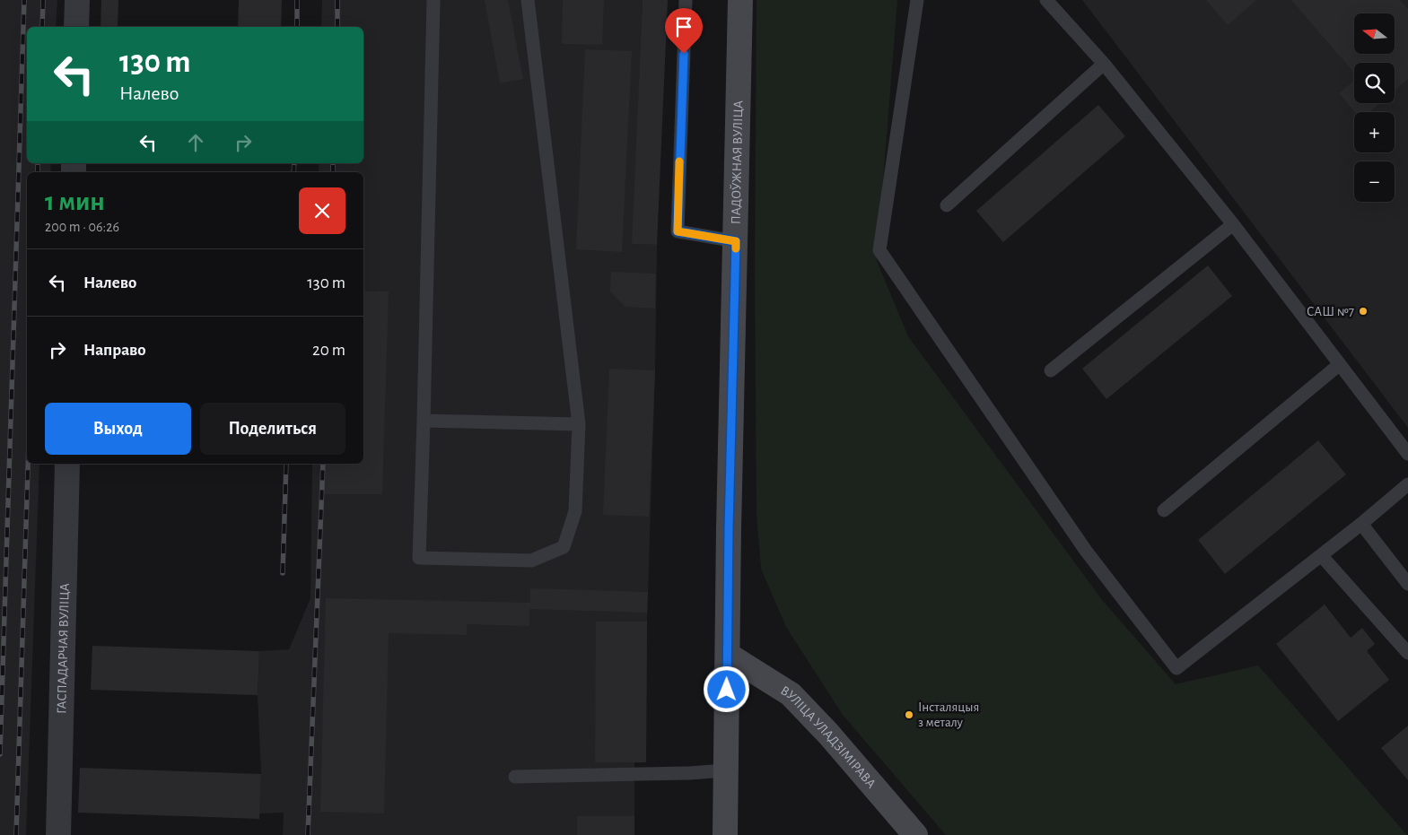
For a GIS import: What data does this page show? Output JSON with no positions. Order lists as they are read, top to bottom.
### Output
{
  "streets": {
    "main road": ["ПАДОЎЖНАЯ ВУЛІЦА", "ВУЛІЦА УЛАДЗІМІРАВА"],
    "street": ["ГАСПАДАРЧАЯ ВУЛІЦА"]
  },
  "crossings": [
    ["ПАДОЎЖНАЯ ВУЛІЦА", "ВУЛІЦА УЛАДЗІМІРАВА"]
  ],
  "places": ["САШ №7", "Інсталяцыя з металу"],
  "north": "left",
  "page": {
    "map_buttons": ["+", "−"],
    "turn": ["130 m", "Налево"],
    "heading": ["1 мин", "200 m · 06:26"],
    "list": [
      {
        "name": "Налево",
        "value": "130 m"
      },
      {
        "name": "Направо",
        "value": "20 m"
      }
    ],
    "buttons": ["Выход", "Поделиться"]
  }
}
